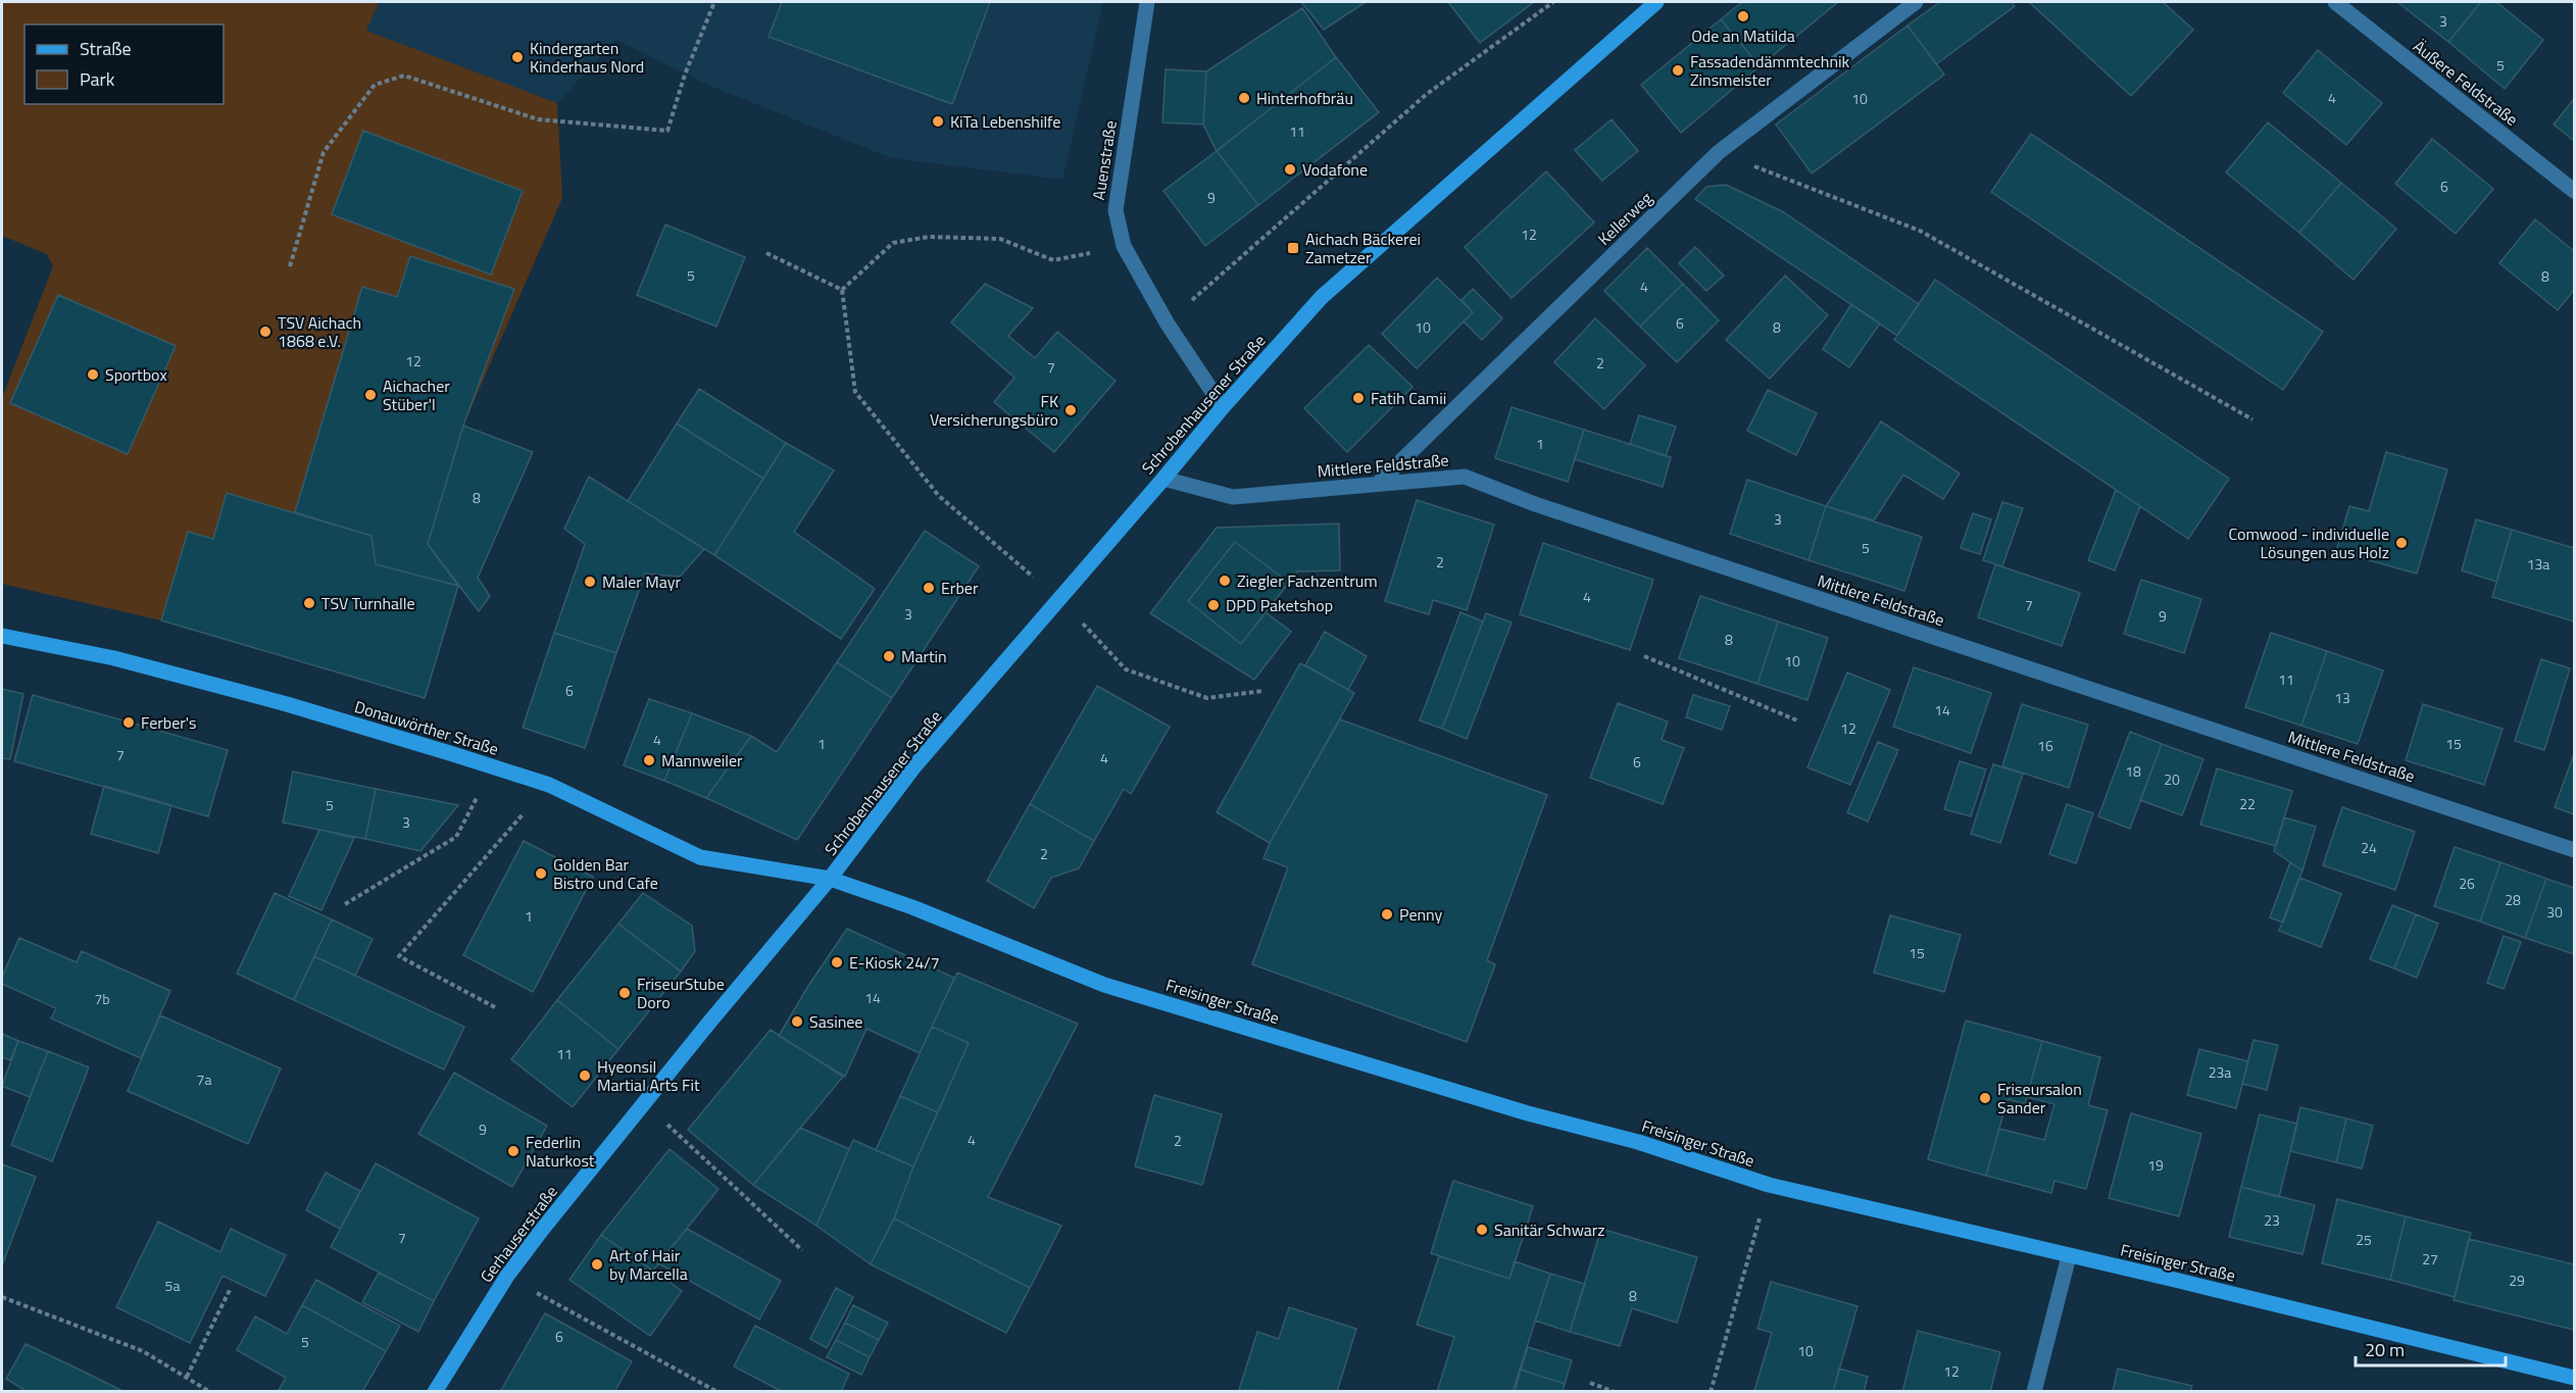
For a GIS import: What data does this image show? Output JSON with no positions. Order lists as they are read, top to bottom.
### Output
{
  "streets": {
    "main road": [
      "Schrobenhausener Straße",
      "Donauwörther Straße",
      "Freisinger Straße",
      "Gerhauserstraße"
    ],
    "street": [
      "Äußere Feldstraße",
      "Auenstraße",
      "Kellerweg",
      "Mittlere Feldstraße"
    ]
  },
  "crossings": [
    ["Auenstraße", "Schrobenhausener Straße"],
    ["Kellerweg", "Mittlere Feldstraße"],
    ["Schrobenhausener Straße", "Mittlere Feldstraße"],
    ["Schrobenhausener Straße", "Donauwörther Straße"],
    ["Schrobenhausener Straße", "Freisinger Straße"],
    ["Schrobenhausener Straße", "Gerhauserstraße"],
    ["Donauwörther Straße", "Freisinger Straße"],
    ["Donauwörther Straße", "Gerhauserstraße"],
    ["Freisinger Straße", "Gerhauserstraße"]
  ],
  "places": {
    "other": [
      "Ode an Matilda",
      "Kindergarten Kinderhaus Nord",
      "Fassadendämmtechnik Zinsmeister",
      "Hinterhofbräu",
      "KiTa Lebenshilfe",
      "Vodafone",
      "TSV Aichach 1868 e.V.",
      "Sportbox",
      "Aichacher Stüber'l",
      "Fatih Camii",
      "FK Versicherungsbüro",
      "Comwood - individuelle Lösungen aus Holz",
      "Ziegler Fachzentrum",
      "Maler Mayr",
      "Erber",
      "TSV Turnhalle",
      "DPD Paketshop",
      "Martin",
      "Ferber's",
      "Mannweiler",
      "Golden Bar Bistro und Cafe",
      "Penny",
      "E-Kiosk 24/7",
      "FriseurStube Doro",
      "Sasinee",
      "Hyeonsil Martial Arts Fit",
      "Friseursalon Sander",
      "Federlin Naturkost",
      "Sanitär Schwarz",
      "Art of Hair by Marcella"
    ],
    "transit": ["Aichach Bäckerei Zametzer"]
  },
  "house_numbers": [
    "3",
    "5",
    "4",
    "10",
    "11",
    "6",
    "9",
    "12",
    "5",
    "8",
    "4",
    "6",
    "10",
    "8",
    "12",
    "2",
    "7",
    "1",
    "8",
    "3",
    "5",
    "2",
    "13a",
    "4",
    "7",
    "3",
    "9",
    "8",
    "10",
    "11",
    "6",
    "13",
    "14",
    "12",
    "4",
    "1",
    "15",
    "16",
    "7",
    "4",
    "6",
    "18",
    "20",
    "22",
    "5",
    "3",
    "24",
    "2",
    "26",
    "28",
    "30",
    "1",
    "15",
    "14",
    "7b",
    "11",
    "23a",
    "7a",
    "9",
    "4",
    "2",
    "19",
    "23",
    "7",
    "25",
    "27",
    "29",
    "5a",
    "8",
    "6",
    "5",
    "10",
    "12"
  ],
  "legend": ["Straße", "Park"],
  "scale_bar": "20 m"
}
